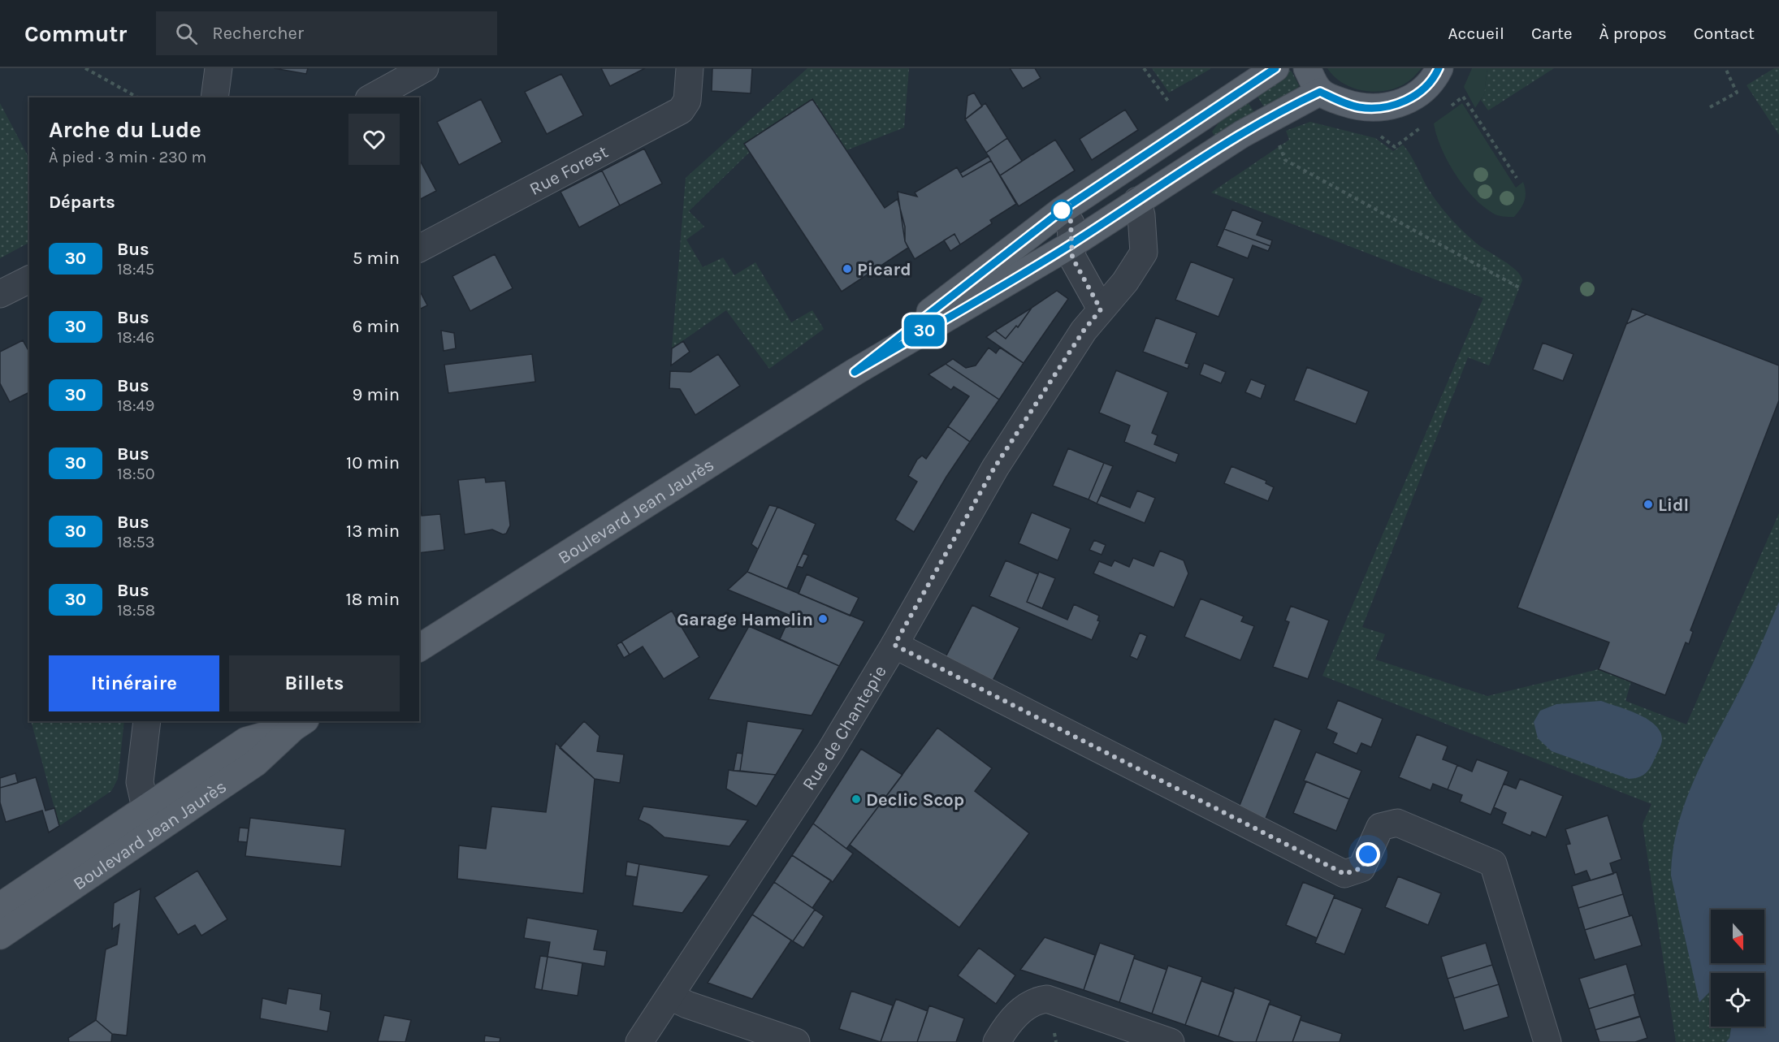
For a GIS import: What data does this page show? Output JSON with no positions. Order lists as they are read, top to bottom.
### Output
{
  "streets": {
    "main road": ["Boulevard Jean Jaurès"],
    "street": ["Rue Forest", "Rue de Chantepie"]
  },
  "crossings": [
    ["Boulevard Jean Jaurès", "Rue de Chantepie"]
  ],
  "places": [
    "Picard",
    "Lidl",
    "Garage Hamelin",
    "Declic Scop"
  ],
  "lines": ["bus line 30"],
  "north": "bottom",
  "page": {
    "header": "Commutr",
    "search": "Rechercher",
    "nav": [
      "Accueil",
      "Carte",
      "À propos",
      "Contact"
    ],
    "on_map": "30",
    "heading": [
      ["Arche du Lude", "À pied · 3 min · 230 m"],
      "Départs"
    ],
    "list": [
      {
        "mark": "30",
        "name": "Bus",
        "note": "18:45",
        "value": "5 min"
      },
      {
        "mark": "30",
        "name": "Bus",
        "note": "18:46",
        "value": "6 min"
      },
      {
        "mark": "30",
        "name": "Bus",
        "note": "18:49",
        "value": "9 min"
      },
      {
        "mark": "30",
        "name": "Bus",
        "note": "18:50",
        "value": "10 min"
      },
      {
        "mark": "30",
        "name": "Bus",
        "note": "18:53",
        "value": "13 min"
      },
      {
        "mark": "30",
        "name": "Bus",
        "note": "18:58",
        "value": "18 min"
      }
    ],
    "buttons": ["Itinéraire", "Billets"]
  }
}
